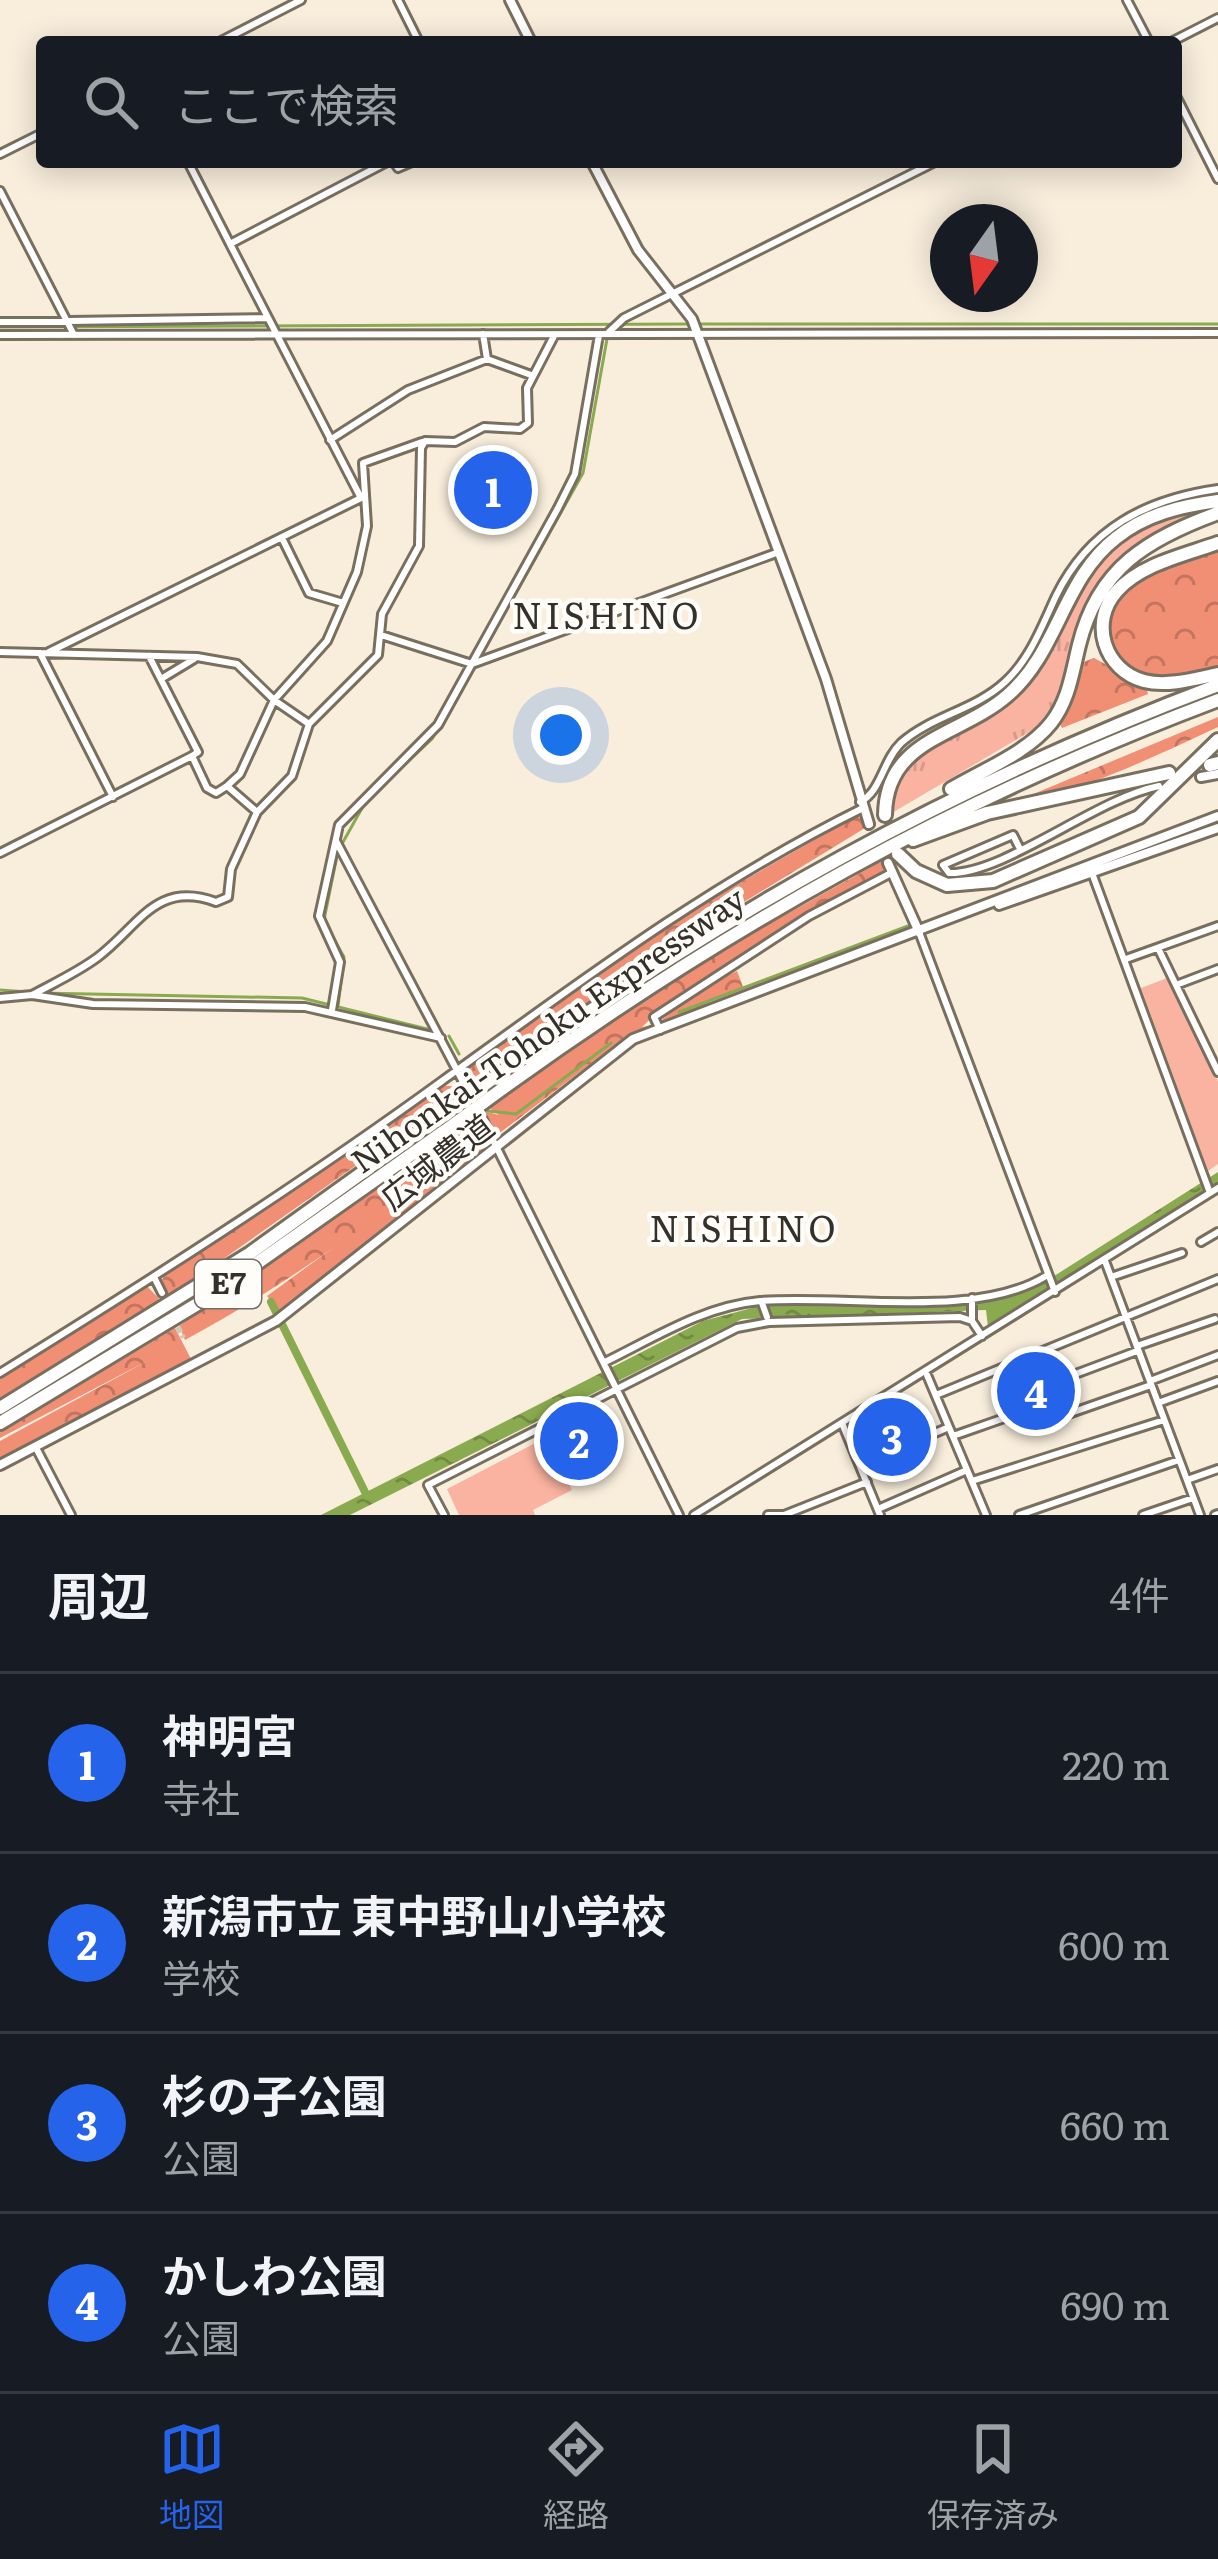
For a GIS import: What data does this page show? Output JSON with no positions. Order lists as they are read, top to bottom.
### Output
{
  "streets": {
    "highway": ["Nihonkai-Tohoku Expressway", "E7"],
    "street": ["広域農道"]
  },
  "districts": ["NISHINO", "NISHINO"],
  "north": "bottom",
  "page": {
    "search": "ここで検索",
    "pins": [
      "1",
      "4",
      "3",
      "2"
    ],
    "heading": ["周辺", "4件"],
    "list": [
      {
        "mark": "1",
        "name": "神明宮",
        "note": "寺社",
        "value": "220 m"
      },
      {
        "mark": "2",
        "name": "新潟市立 東中野山小学校",
        "note": "学校",
        "value": "600 m"
      },
      {
        "mark": "3",
        "name": "杉の子公園",
        "note": "公園",
        "value": "660 m"
      },
      {
        "mark": "4",
        "name": "かしわ公園",
        "note": "公園",
        "value": "690 m"
      }
    ],
    "nav": ["地図", "経路", "保存済み"]
  }
}
